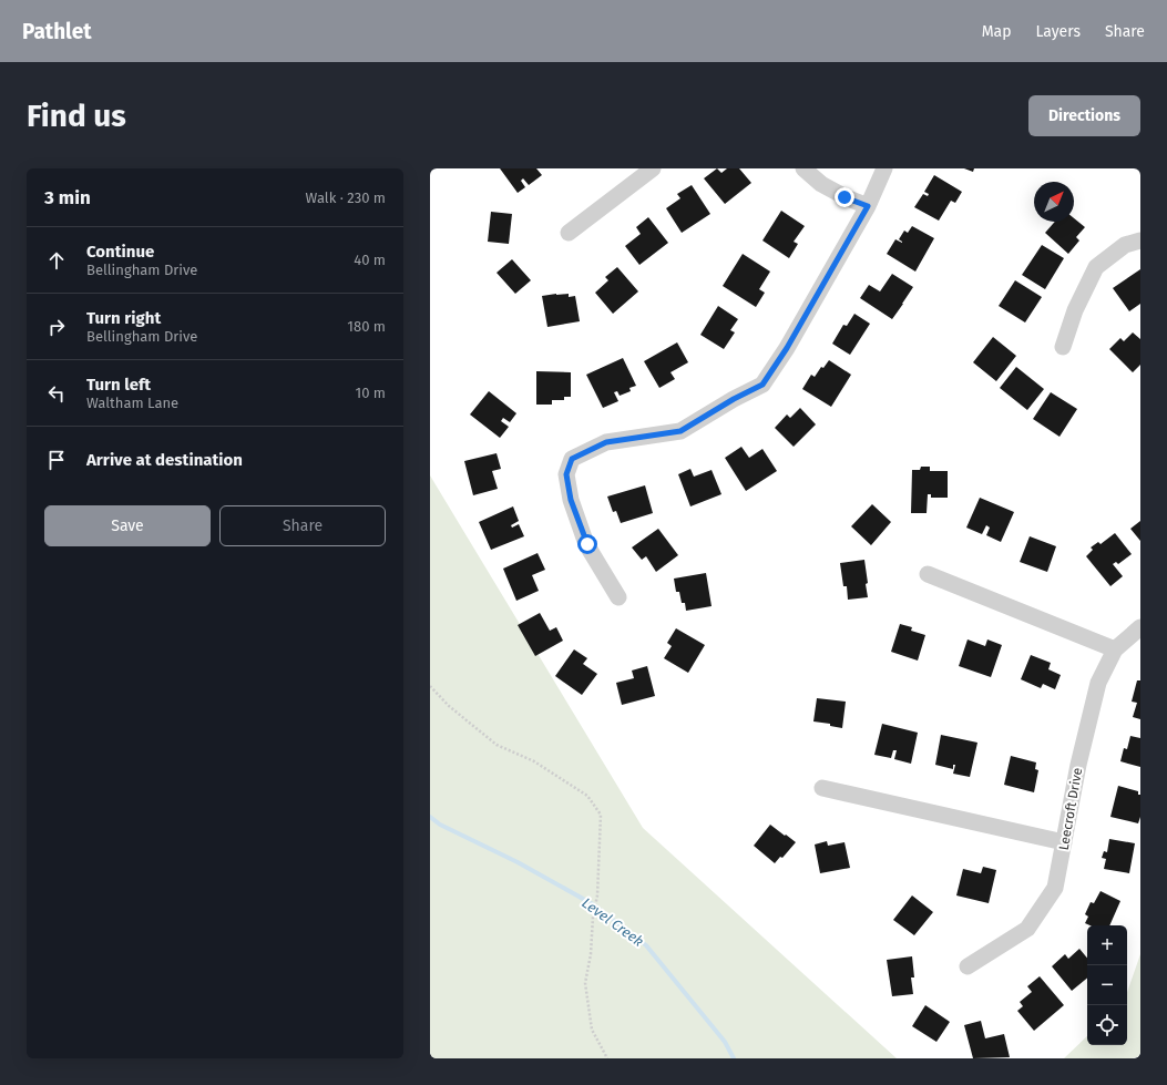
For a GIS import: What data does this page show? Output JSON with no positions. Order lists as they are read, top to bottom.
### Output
{
  "streets": {
    "street": ["Leecroft Drive"]
  },
  "water": ["Level Creek"],
  "north": "top right",
  "page": {
    "header": "Pathlet",
    "nav": ["Map", "Layers", "Share"],
    "buttons": [
      "Directions",
      ["Save", "Share"]
    ],
    "title": "Find us",
    "heading": ["3 min", "Walk · 230 m"],
    "list": [
      ["Continue", "Bellingham Drive", "40 m"],
      ["Turn right", "Bellingham Drive", "180 m"],
      ["Turn left", "Waltham Lane", "10 m"],
      "Arrive at destination"
    ],
    "map_buttons": ["+", "−"]
  }
}
